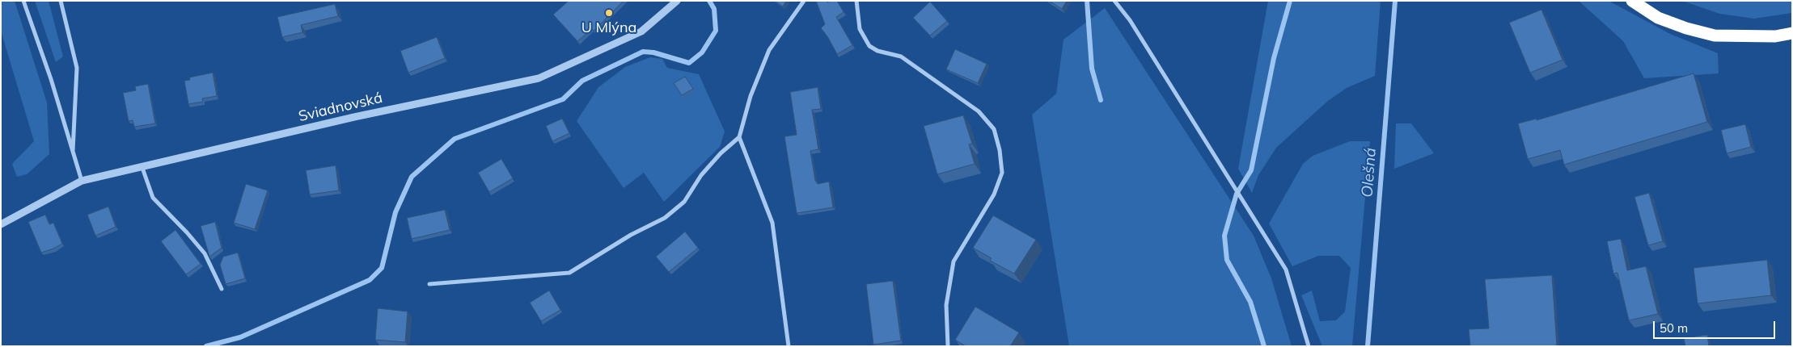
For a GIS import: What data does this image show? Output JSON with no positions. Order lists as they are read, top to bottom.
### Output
{
  "streets": {
    "street": ["Sviadnovská"]
  },
  "water": ["Olešná"],
  "places": ["U Mlýna"],
  "scale_bar": "50 m"
}
